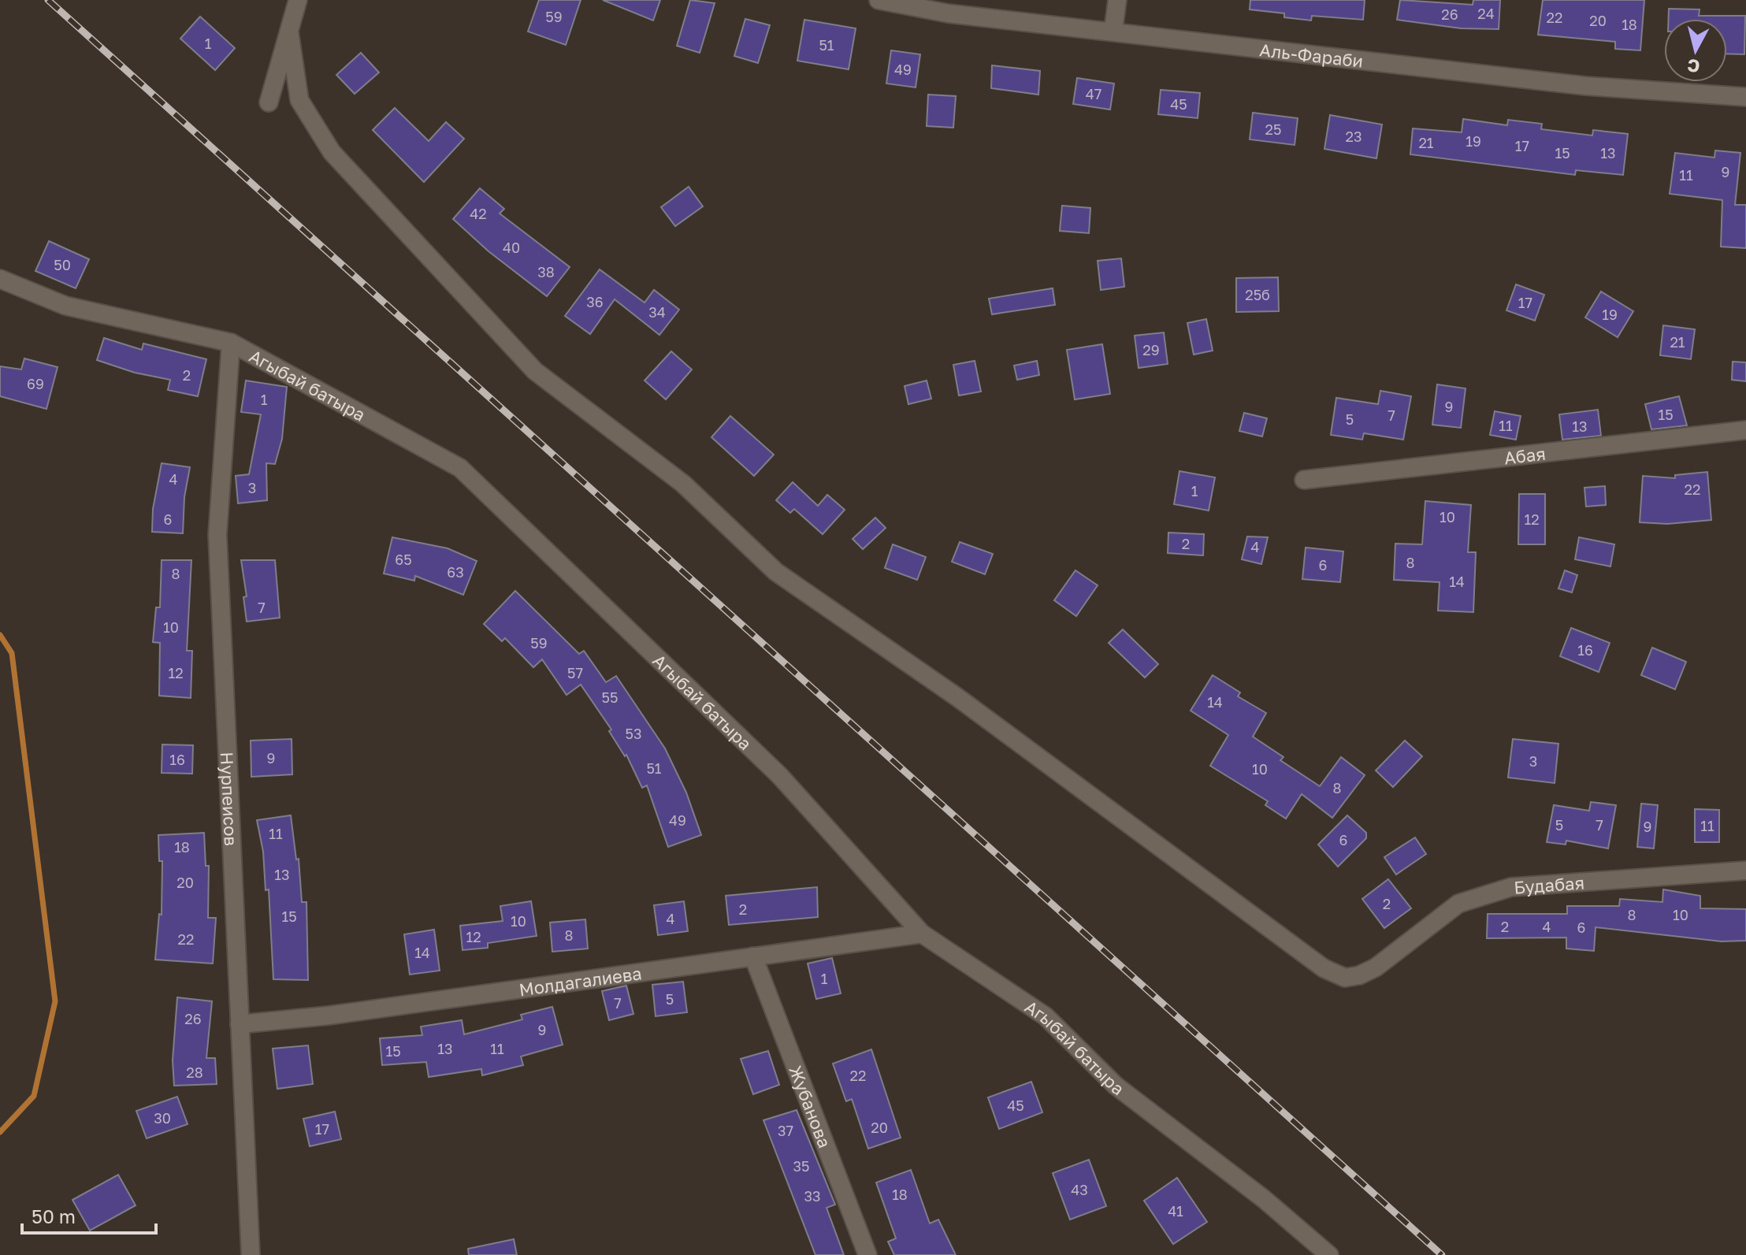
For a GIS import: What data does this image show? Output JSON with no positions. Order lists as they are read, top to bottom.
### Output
{
  "streets": {
    "street": [
      "Аль-Фараби",
      "Агыбай батыра",
      "Абая",
      "Нурпеисов",
      "Будабая",
      "Молдагалиева",
      "Жубанова"
    ]
  },
  "crossings": [
    ["Агыбай батыра", "Нурпеисов"],
    ["Агыбай батыра", "Молдагалиева"],
    ["Нурпеисов", "Молдагалиева"],
    ["Молдагалиева", "Жубанова"]
  ],
  "house_numbers": [
    "24",
    "26",
    "59",
    "22",
    "20",
    "18",
    "1",
    "51",
    "49",
    "47",
    "45",
    "25",
    "23",
    "19",
    "21",
    "17",
    "15",
    "13",
    "9",
    "11",
    "42",
    "40",
    "50",
    "38",
    "25б",
    "36",
    "17",
    "34",
    "19",
    "21",
    "29",
    "2",
    "69",
    "1",
    "9",
    "15",
    "7",
    "5",
    "11",
    "13",
    "4",
    "3",
    "22",
    "1",
    "10",
    "6",
    "12",
    "2",
    "4",
    "65",
    "8",
    "6",
    "63",
    "8",
    "14",
    "7",
    "10",
    "59",
    "16",
    "12",
    "57",
    "55",
    "14",
    "53",
    "9",
    "16",
    "3",
    "51",
    "10",
    "8",
    "49",
    "5",
    "7",
    "11",
    "9",
    "11",
    "6",
    "18",
    "13",
    "20",
    "2",
    "2",
    "8",
    "10",
    "15",
    "4",
    "10",
    "2",
    "4",
    "6",
    "8",
    "12",
    "22",
    "14",
    "1",
    "5",
    "7",
    "26",
    "9",
    "13",
    "11",
    "15",
    "28",
    "22",
    "45",
    "30",
    "20",
    "17",
    "37",
    "35",
    "43",
    "18",
    "33",
    "41"
  ],
  "scale_bar": "50 m",
  "north": "bottom"
}
